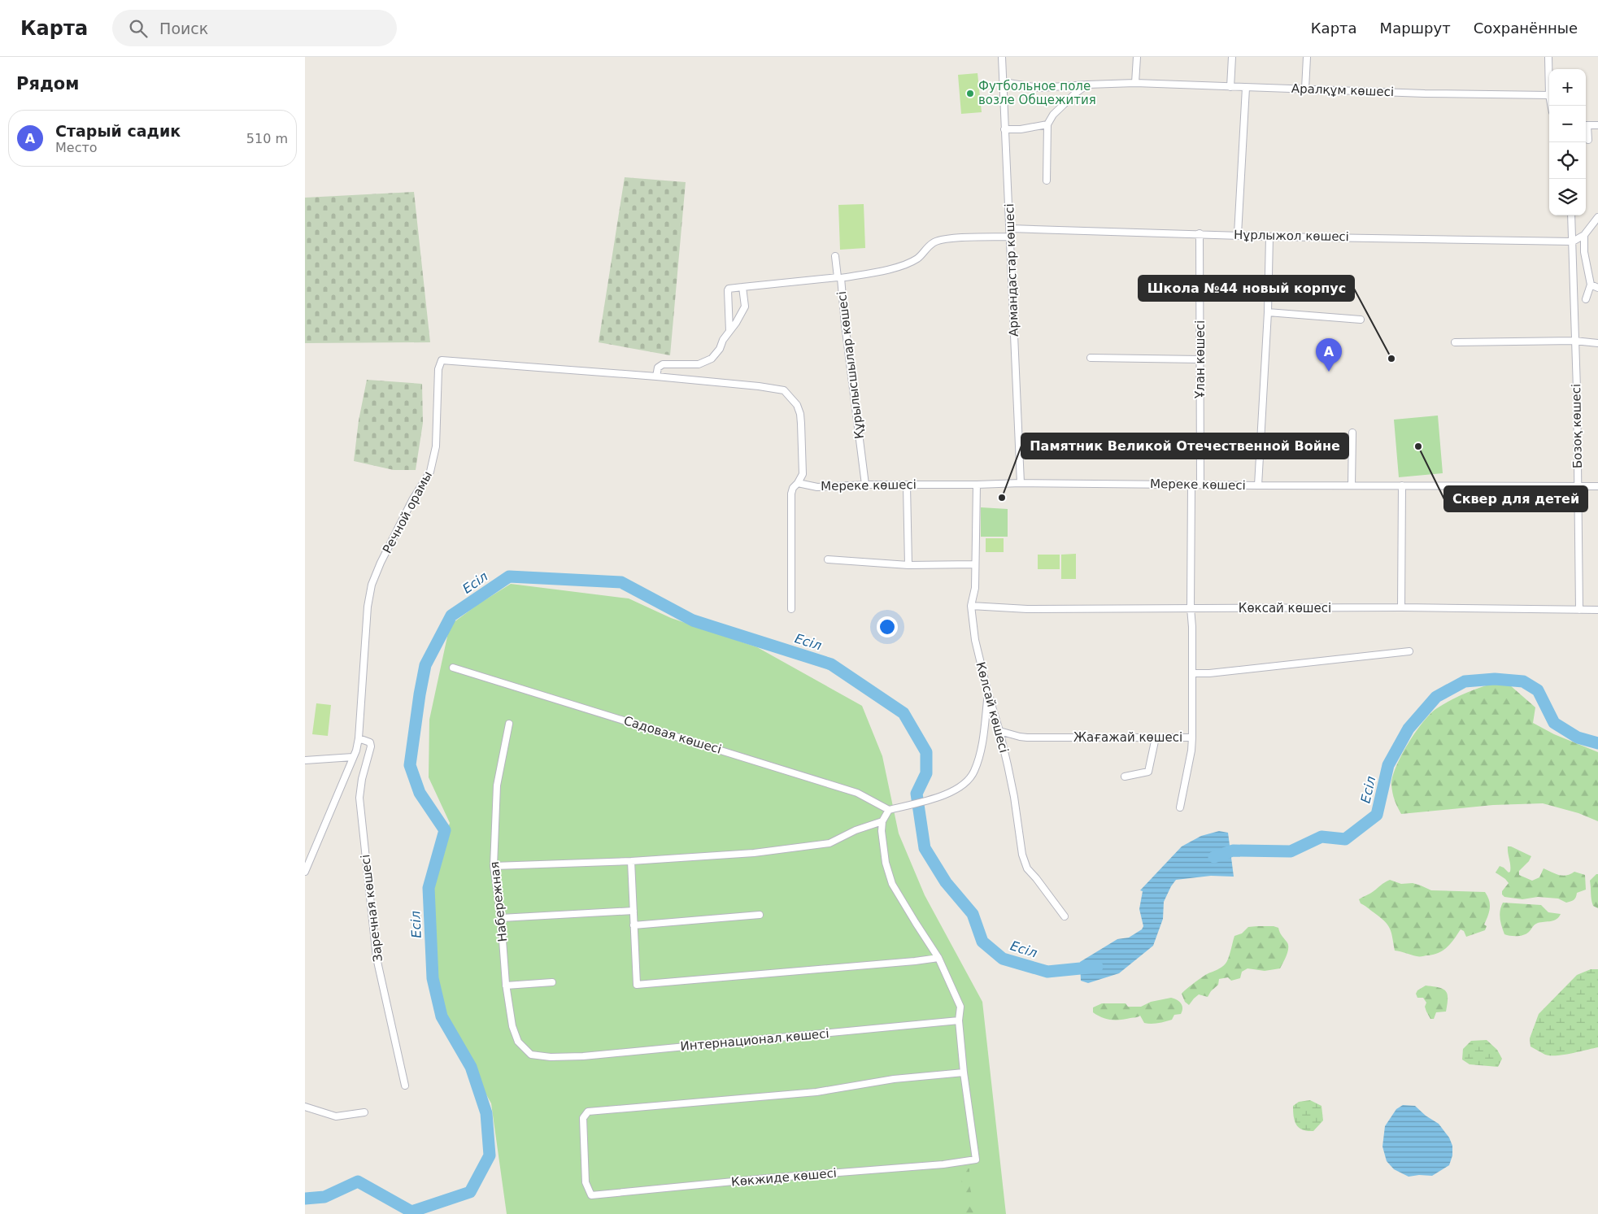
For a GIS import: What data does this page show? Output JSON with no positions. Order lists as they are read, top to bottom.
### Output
{
  "streets": {
    "street": [
      "Аралқұм көшесі",
      "Нұрлыжол көшесі",
      "Армандастар көшесі",
      "Ұлан көшесі",
      "Құрылысшылар көшесі",
      "Бозоқ көшесі",
      "Мереке көшесі",
      "Речной орамы",
      "Көксай көшесі",
      "Көлсай көшесі",
      "Садовая көшесі",
      "Жағажай көшесі",
      "Набережная",
      "Заречная көшесі",
      "Интернационал көшесі",
      "Көкжиде көшесі"
    ]
  },
  "crossings": [
    ["Аралқұм көшесі", "Армандастар көшесі"],
    ["Нұрлыжол көшесі", "Армандастар көшесі"],
    ["Нұрлыжол көшесі", "Ұлан көшесі"],
    ["Нұрлыжол көшесі", "Бозоқ көшесі"],
    ["Армандастар көшесі", "Құрылысшылар көшесі"],
    ["Армандастар көшесі", "Мереке көшесі"],
    ["Ұлан көшесі", "Мереке көшесі"],
    ["Құрылысшылар көшесі", "Мереке көшесі"],
    ["Бозоқ көшесі", "Мереке көшесі"],
    ["Бозоқ көшесі", "Көксай көшесі"],
    ["Мереке көшесі", "Речной орамы"],
    ["Мереке көшесі", "Көлсай көшесі"],
    ["Речной орамы", "Заречная көшесі"],
    ["Көксай көшесі", "Көлсай көшесі"],
    ["Көксай көшесі", "Жағажай көшесі"],
    ["Көлсай көшесі", "Жағажай көшесі"],
    ["Набережная", "Интернационал көшесі"]
  ],
  "water": ["Есіл"],
  "places": [
    "Футбольное поле возле Общежития",
    "Школа №44 новый корпус",
    "Сквер для детей",
    "Памятник Великой Отечественной Войне"
  ],
  "page": {
    "header": "Карта",
    "search": "Поиск",
    "nav": ["Карта", "Маршрут", "Сохранённые"],
    "heading": "Рядом",
    "map_buttons": ["+", "−"],
    "list": [
      {
        "mark": "A",
        "name": "Старый садик",
        "note": "Место",
        "value": "510 m"
      }
    ],
    "pins": "A"
  }
}
